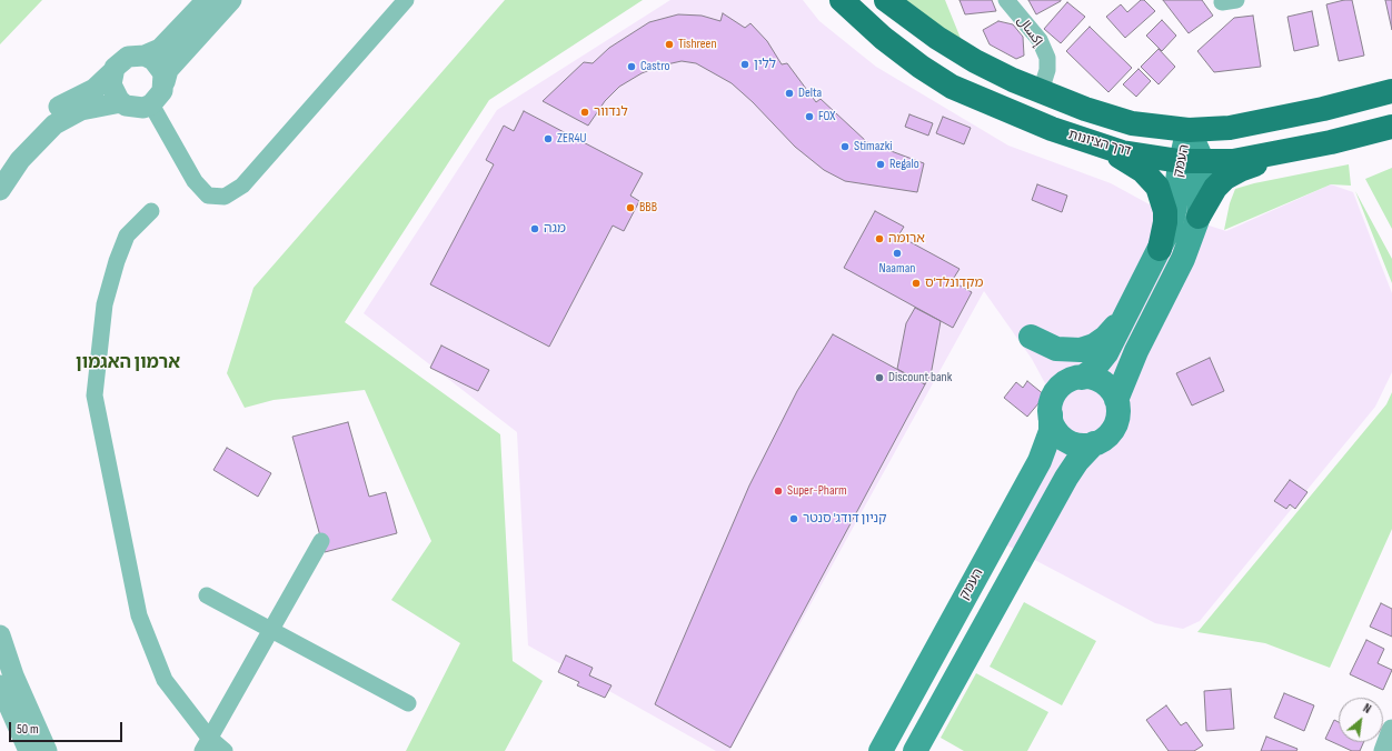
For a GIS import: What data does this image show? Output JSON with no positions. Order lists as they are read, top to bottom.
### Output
{
  "streets": {
    "highway": ["דרך הציונות"],
    "main road": ["העמק"],
    "street": ["إكسال"]
  },
  "crossings": [
    ["דרך הציונות", "העמק"]
  ],
  "districts": ["ארמון האגמון"],
  "places": [
    "Tishreen",
    "ללין",
    "Castro",
    "Delta",
    "לנדוור",
    "FOX",
    "ZER4U",
    "Stimazki",
    "Regalo",
    "BBB",
    "מגה",
    "ארומה",
    "Naaman",
    "מקדונלד'ס",
    "Discount bank",
    "Super-Pharm",
    "קניון דודג' סנטר"
  ],
  "scale_bar": "50 m",
  "north": "top right"
}
